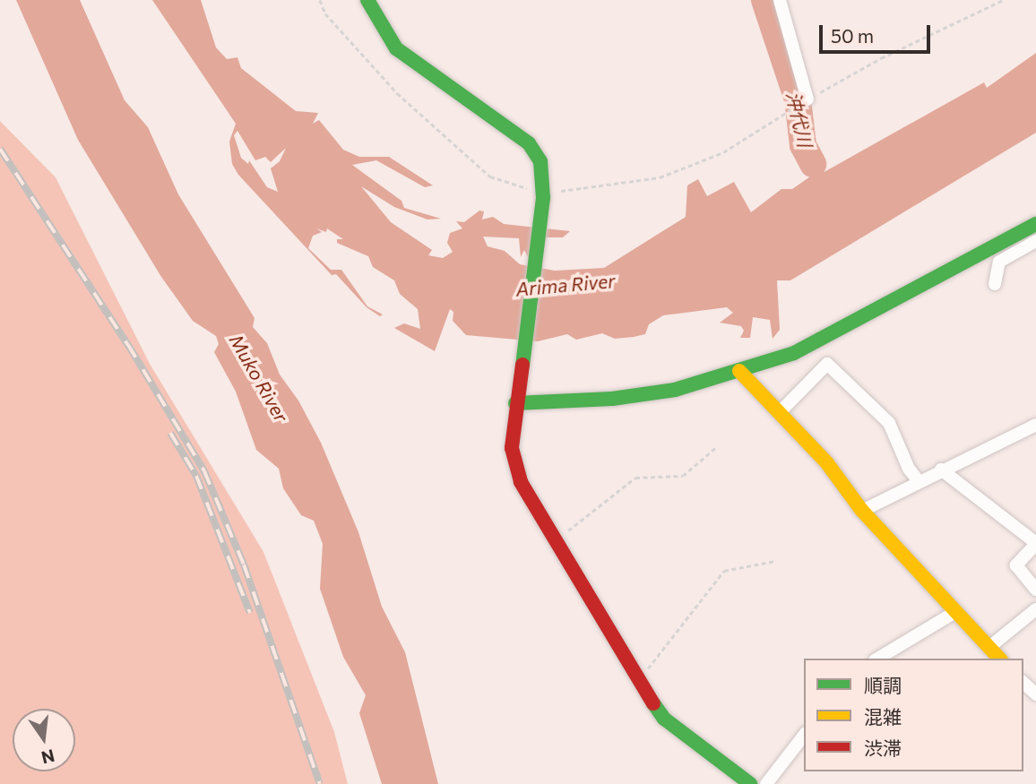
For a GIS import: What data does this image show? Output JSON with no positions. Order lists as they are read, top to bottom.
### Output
{
  "water": ["沖代川", "Arima River", "Muko River"],
  "legend": ["順調", "混雑", "渋滞"],
  "scale_bar": "50 m",
  "north": "bottom"
}
